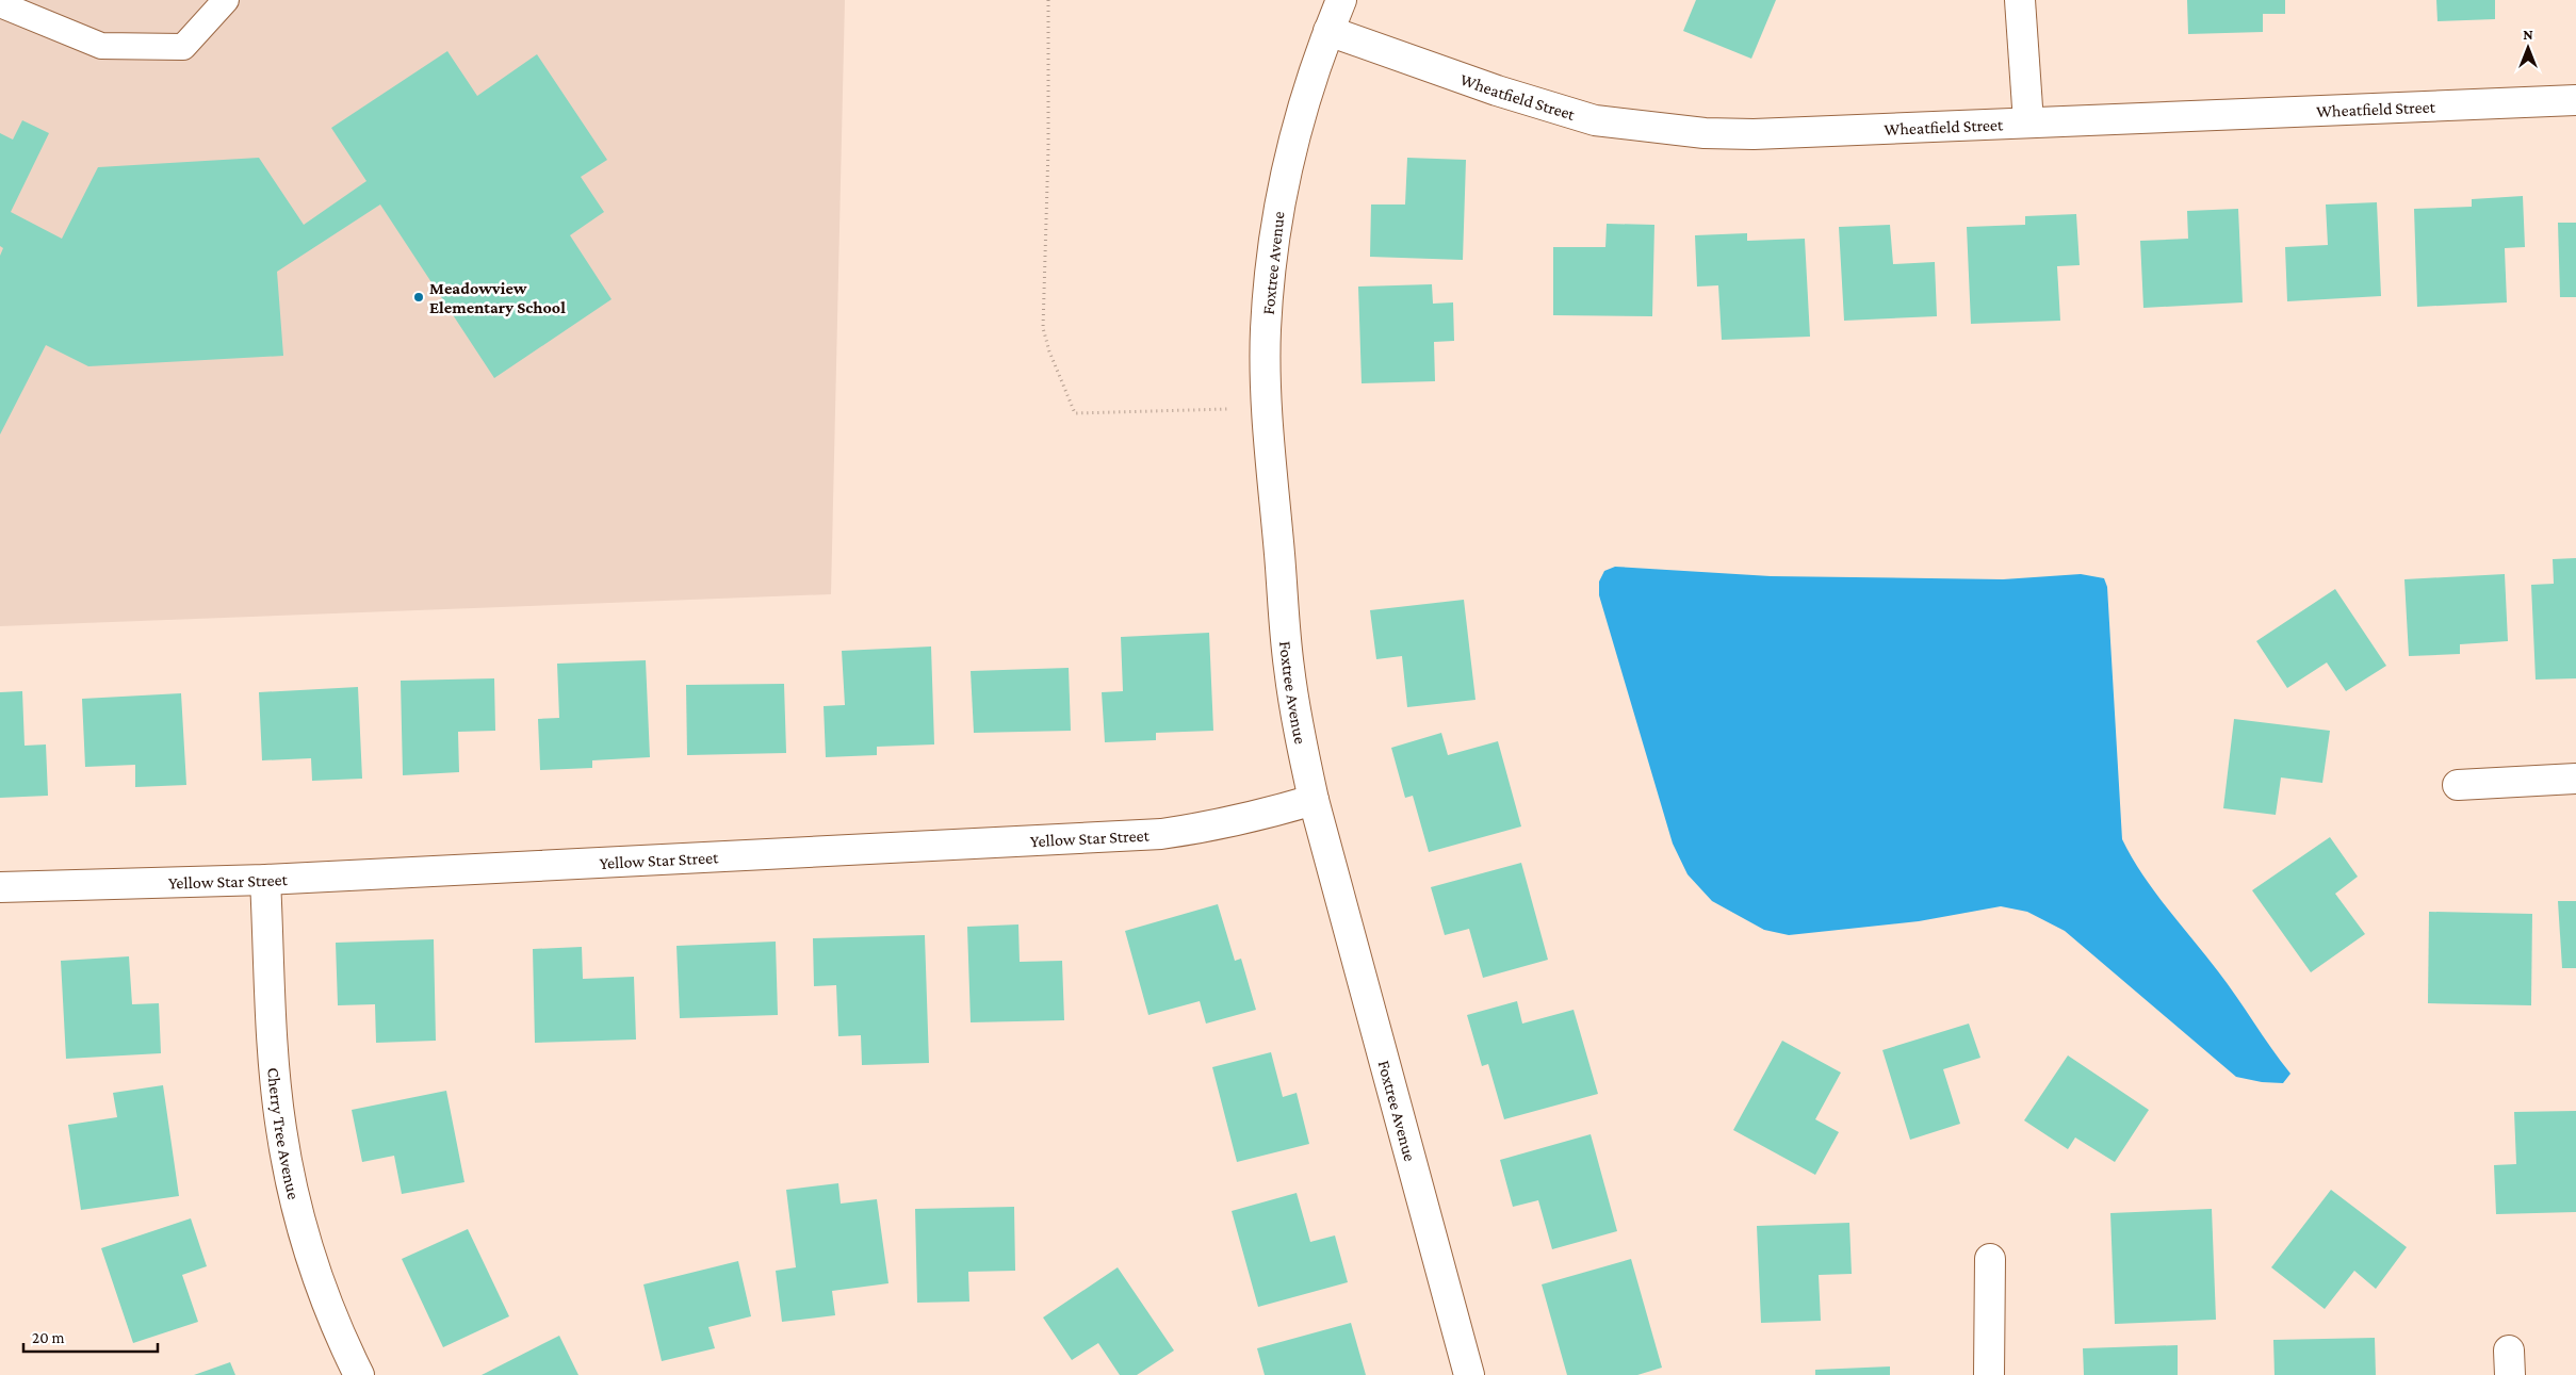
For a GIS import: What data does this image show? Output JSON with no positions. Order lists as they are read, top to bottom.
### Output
{
  "streets": {
    "street": [
      "Wheatfield Street",
      "Foxtree Avenue",
      "Yellow Star Street",
      "Cherry Tree Avenue"
    ]
  },
  "crossings": [
    ["Wheatfield Street", "Foxtree Avenue"],
    ["Foxtree Avenue", "Yellow Star Street"],
    ["Yellow Star Street", "Cherry Tree Avenue"]
  ],
  "places": ["Meadowview Elementary School"],
  "scale_bar": "20 m",
  "north": "top"
}
